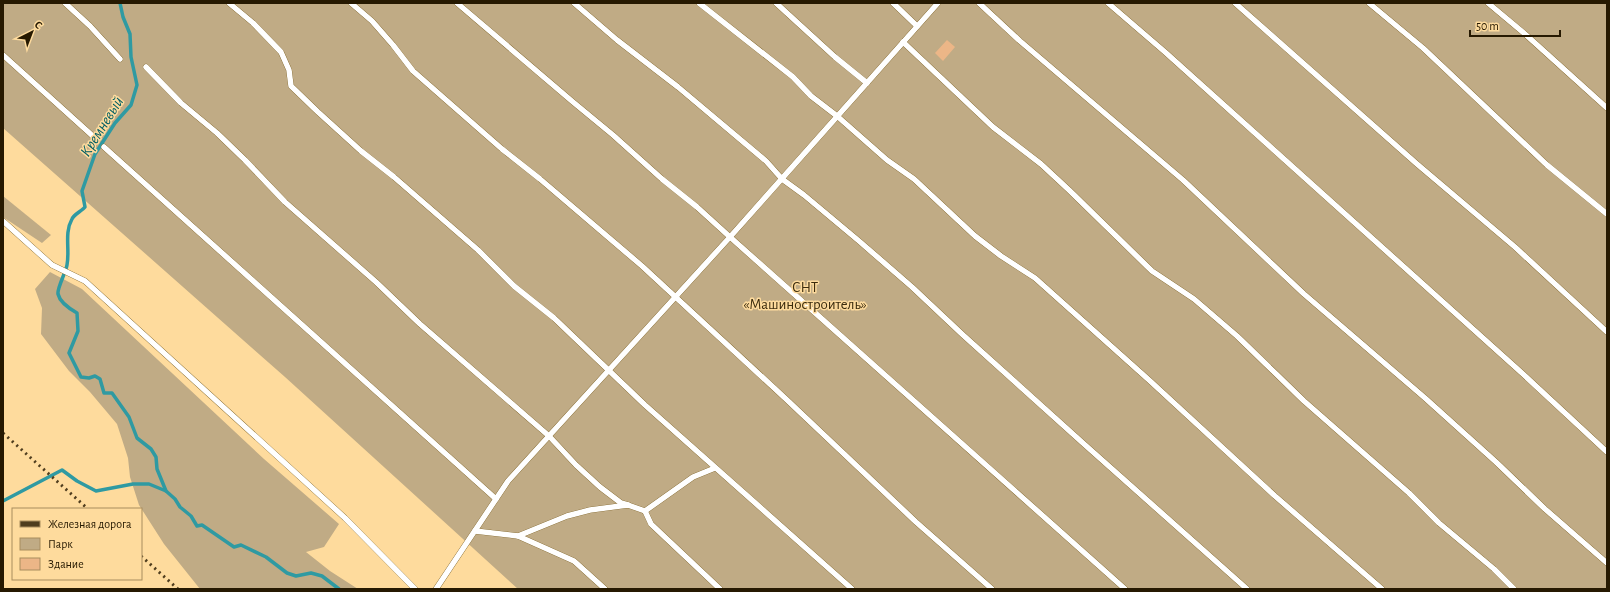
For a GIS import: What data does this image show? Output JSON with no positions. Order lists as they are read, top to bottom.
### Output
{
  "water": ["Кремневый"],
  "parks": ["СНТ «Машиностроитель»"],
  "legend": ["Железная дорога", "Парк", "Здание"],
  "scale_bar": "50 m",
  "north": "top right"
}
